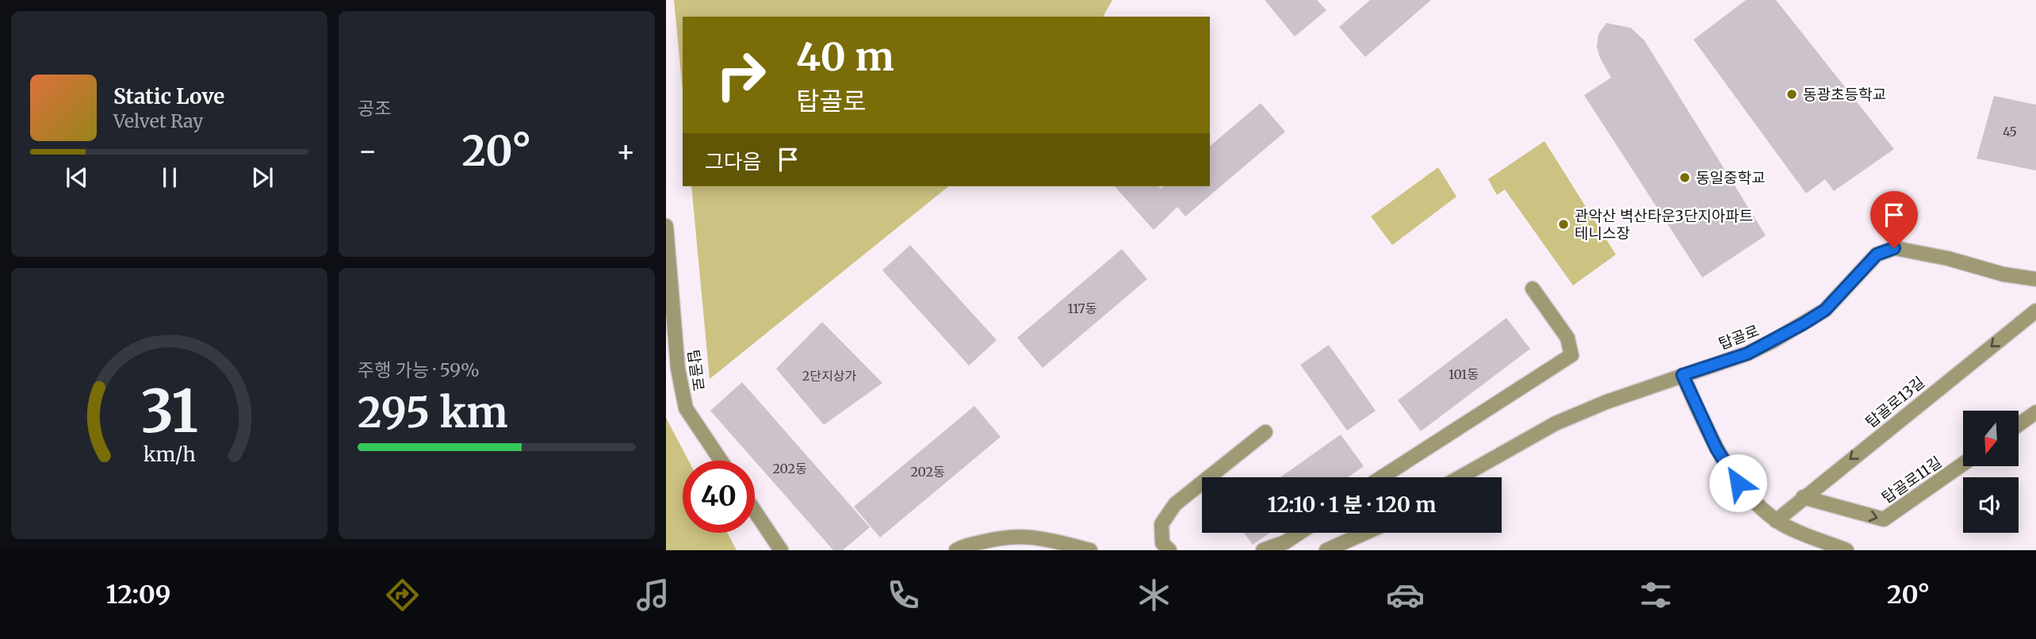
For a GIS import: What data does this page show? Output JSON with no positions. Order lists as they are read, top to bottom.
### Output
{
  "streets": {
    "street": ["탑골로", "탑골로13길", "탑골로11길"]
  },
  "crossings": [
    ["탑골로13길", "탑골로11길"]
  ],
  "one_way": ["탑골로13길", "탑골로11길"],
  "places": ["동광초등학교", "동일중학교", "관악산 벽산타운3단지아파트 테니스장"],
  "house_numbers": [
    "45",
    "117동",
    "101동",
    "2단지상가",
    "202동",
    "202동"
  ],
  "north": "bottom",
  "page": {
    "tile": [
      "공조",
      ["주행 가능 · 59%", "295 km"]
    ],
    "turn": ["40 m", "탑골로"],
    "song": ["Static Love", "Velvet Ray"],
    "heat": ["−", "20°", "+"],
    "then": "그다음",
    "limit": "40",
    "trip": "12:10 · 1 분 · 120 m",
    "tabs": ["12:09", "20°"],
    "gauge": ["31", "km/h"]
  }
}
